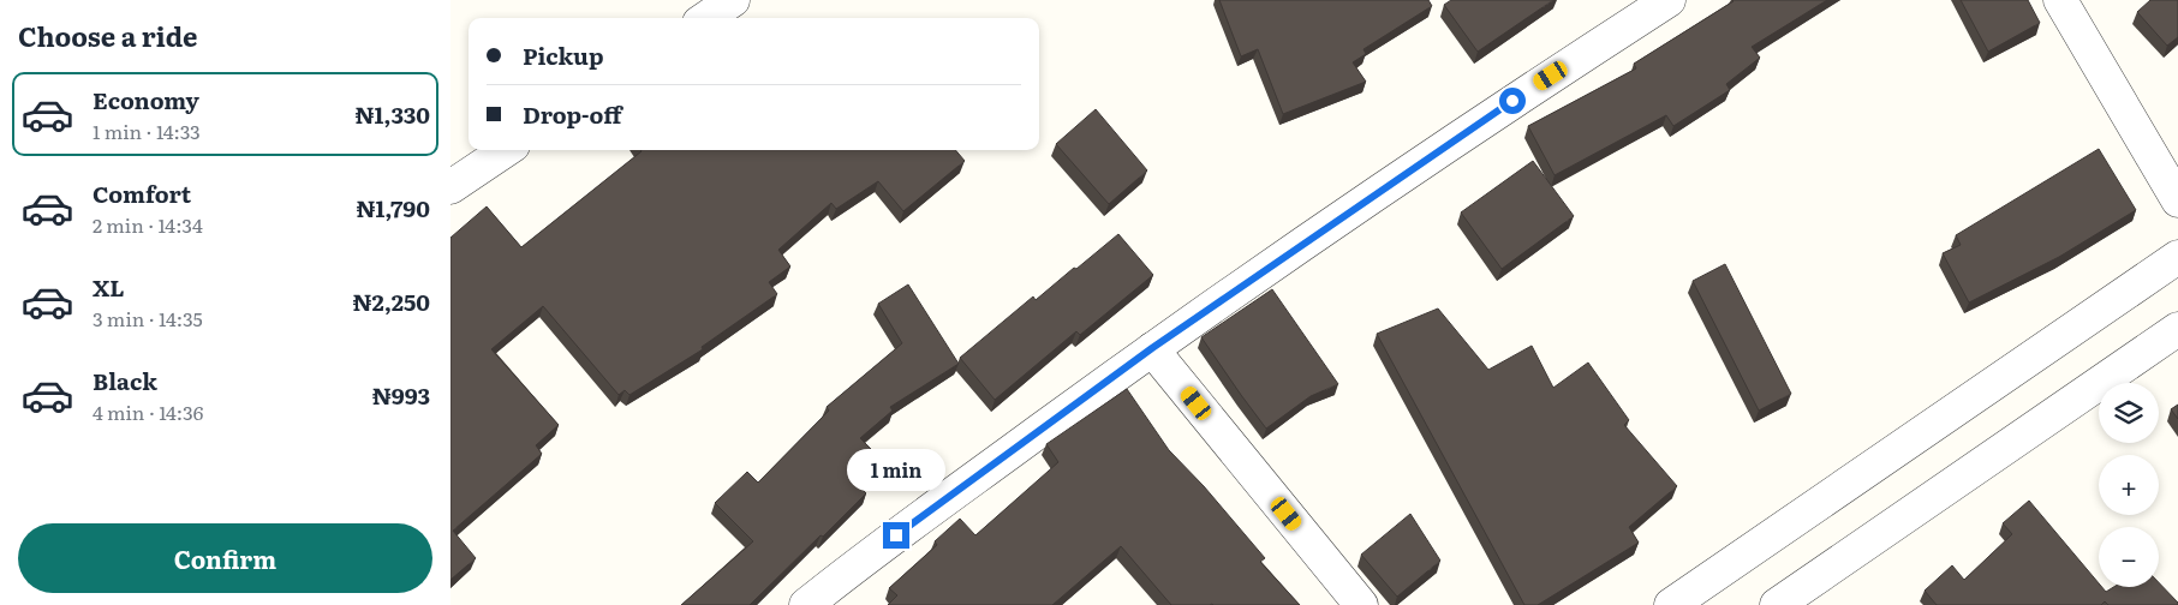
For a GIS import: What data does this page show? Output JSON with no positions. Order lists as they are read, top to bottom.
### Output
{
  "page": {
    "heading": "Choose a ride",
    "banner": ["Pickup", "Drop-off"],
    "list": [
      {
        "name": "Economy",
        "note": "1 min · 14:33",
        "value": "₦1,330"
      },
      {
        "name": "Comfort",
        "note": "2 min · 14:34",
        "value": "₦1,790"
      },
      {
        "name": "XL",
        "note": "3 min · 14:35",
        "value": "₦2,250"
      },
      {
        "name": "Black",
        "note": "4 min · 14:36",
        "value": "₦993"
      }
    ],
    "map_buttons": ["+", "−"],
    "bubble": "1 min",
    "buttons": "Confirm"
  }
}
